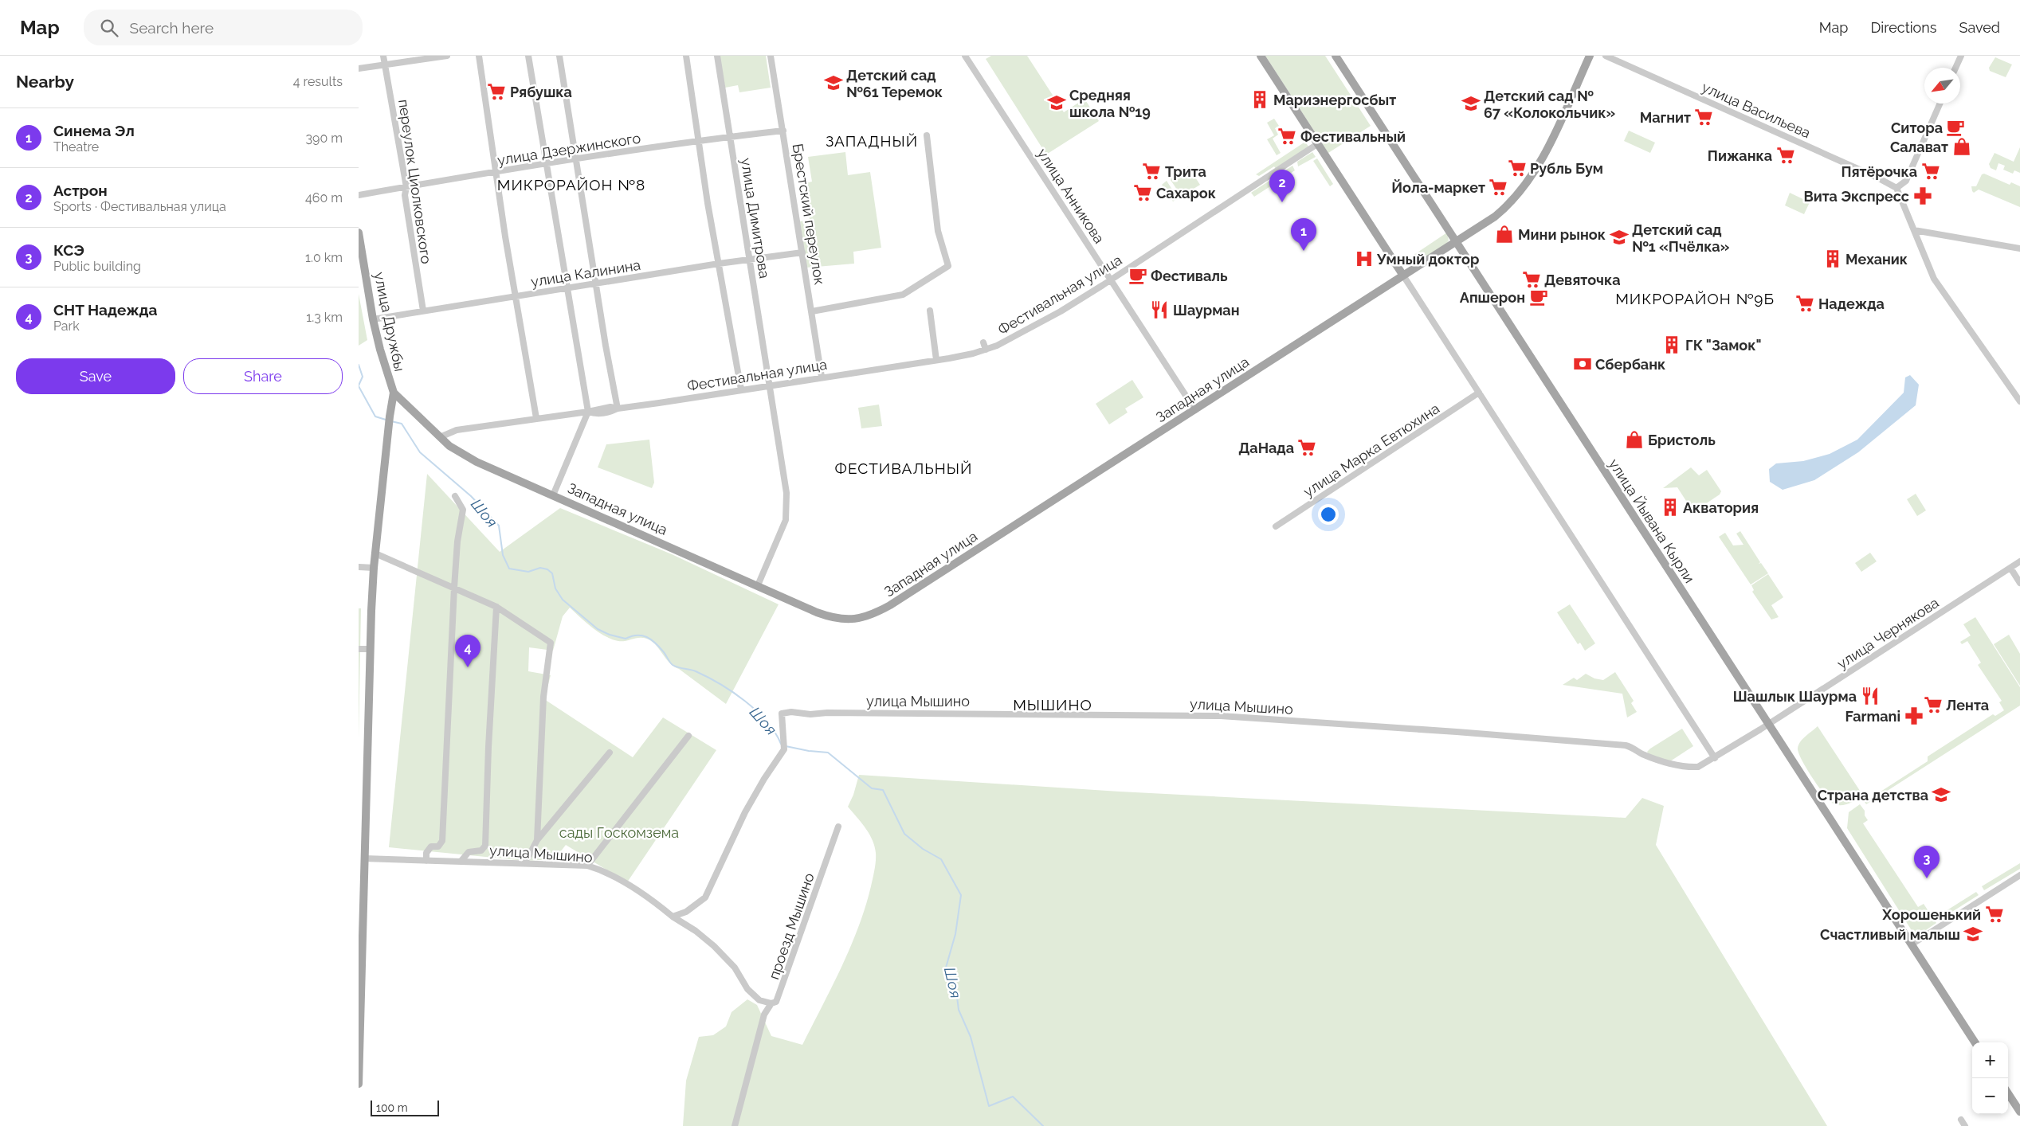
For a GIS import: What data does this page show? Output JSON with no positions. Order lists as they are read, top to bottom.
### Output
{
  "streets": {
    "main road": ["улица Дружбы", "Западная улица", "улица Йывана Кырли"],
    "street": [
      "улица Васильева",
      "улица Дзержинского",
      "переулок Циолковского",
      "улица Анникова",
      "Брестский переулок",
      "улица Димитрова",
      "улица Калинина",
      "Фестивальная улица",
      "улица Марка Евтюхина",
      "улица Чернякова",
      "улица Мышино",
      "проезд Мышино"
    ]
  },
  "crossings": [
    ["улица Дзержинского", "переулок Циолковского"],
    ["улица Дзержинского", "Брестский переулок"],
    ["улица Дзержинского", "улица Димитрова"],
    ["переулок Циолковского", "улица Калинина"],
    ["улица Анникова", "Фестивальная улица"],
    ["улица Анникова", "Западная улица"],
    ["Брестский переулок", "улица Калинина"],
    ["Брестский переулок", "Фестивальная улица"],
    ["улица Димитрова", "улица Калинина"],
    ["улица Димитрова", "Фестивальная улица"],
    ["улица Димитрова", "Западная улица"],
    ["улица Калинина", "улица Дружбы"],
    ["Фестивальная улица", "Западная улица"],
    ["улица Дружбы", "Западная улица"],
    ["улица Дружбы", "улица Мышино"],
    ["Западная улица", "улица Йывана Кырли"],
    ["улица Йывана Кырли", "улица Чернякова"],
    ["улица Чернякова", "улица Мышино"]
  ],
  "districts": [
    "ЗАПАДНЫЙ",
    "МИКРОРАЙОН №8",
    "МИКРОРАЙОН №9Б",
    "ФЕСТИВАЛЬНЫЙ",
    "МЫШИНО"
  ],
  "water": ["Шоя"],
  "parks": ["сады Госкомзема"],
  "places": {
    "school or university": [
      "Детский сад №61 Теремок",
      "Средняя школа №19",
      "Детский сад № 67 «Колокольчик»",
      "Детский сад №1 «Пчёлка»",
      "Страна детства",
      "Счастливый малыш"
    ],
    "supermarket": [
      "Рябушка",
      "Магнит",
      "Фестивальный",
      "Пижанка",
      "Рубль Бум",
      "Трита",
      "Пятёрочка",
      "Йола-маркет",
      "Сахарок",
      "Девяточка",
      "Надежда",
      "ДаНада",
      "Лента",
      "Хорошенький"
    ],
    "building": [
      "Мариэнергосбыт",
      "Механик",
      "ГК \"Замок\"",
      "Акватория"
    ],
    "cafe": ["Ситора", "Фестиваль", "Апшерон"],
    "shop": ["Салават", "Мини рынок", "Бристоль"],
    "pharmacy": ["Вита Экспресс", "Farmani"],
    "hospital": ["Умный доктор"],
    "restaurant": ["Шаурман", "Шашлык Шаурма"],
    "bank": ["Сбербанк"]
  },
  "scale_bar": "100 m",
  "north": "bottom left",
  "page": {
    "header": "Map",
    "search": "Search here",
    "nav": ["Map", "Directions", "Saved"],
    "heading": ["Nearby", "4 results"],
    "list": [
      {
        "mark": "1",
        "name": "Синема Эл",
        "note": "Theatre",
        "value": "390 m"
      },
      {
        "mark": "2",
        "name": "Астрон",
        "note": "Sports · Фестивальная улица",
        "value": "460 m"
      },
      {
        "mark": "3",
        "name": "КСЭ",
        "note": "Public building",
        "value": "1.0 km"
      },
      {
        "mark": "4",
        "name": "СНТ Надежда",
        "note": "Park",
        "value": "1.3 km"
      }
    ],
    "pins": [
      "2",
      "1",
      "4",
      "3"
    ],
    "buttons": ["Save", "Share"],
    "map_buttons": ["+", "−"],
    "scale": "100 m"
  }
}
